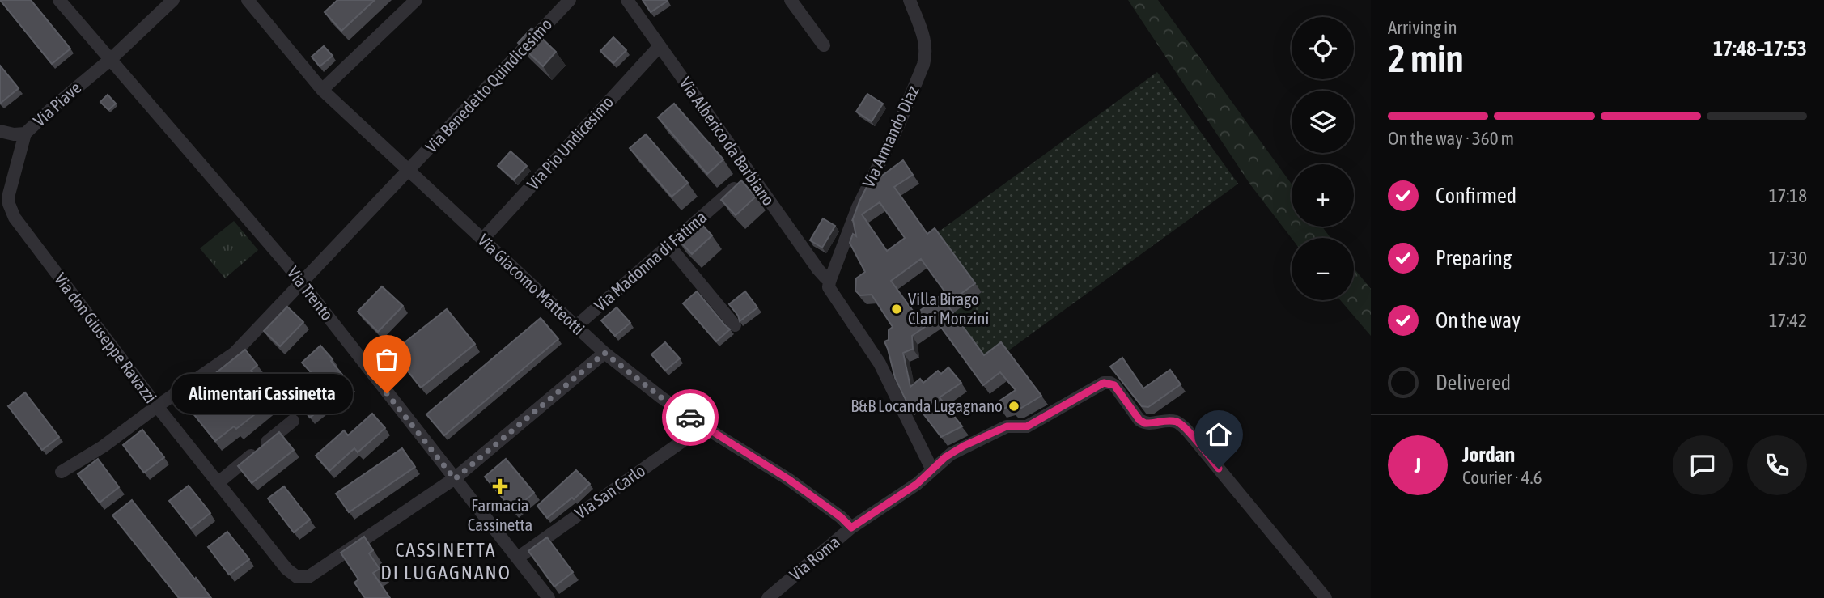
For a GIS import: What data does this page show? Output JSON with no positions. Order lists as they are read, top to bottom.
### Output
{
  "streets": {
    "street": [
      "Via Benedetto Quindicesimo",
      "Via Piave",
      "Via Armando Diaz",
      "Via Alberico da Barbiano",
      "Via Pio Undicesimo",
      "Via Madonna di Fatima",
      "Via Giacomo Matteotti",
      "Via Trento",
      "Via don Giuseppe Ravazzi",
      "Via San Carlo",
      "Via Roma"
    ]
  },
  "crossings": [
    ["Via Benedetto Quindicesimo", "Via Giacomo Matteotti"],
    ["Via Benedetto Quindicesimo", "Via Trento"],
    ["Via Benedetto Quindicesimo", "Via don Giuseppe Ravazzi"],
    ["Via Piave", "Via Trento"],
    ["Via Piave", "Via don Giuseppe Ravazzi"],
    ["Via Armando Diaz", "Via Alberico da Barbiano"],
    ["Via Alberico da Barbiano", "Via Pio Undicesimo"],
    ["Via Alberico da Barbiano", "Via Madonna di Fatima"],
    ["Via Pio Undicesimo", "Via Giacomo Matteotti"],
    ["Via Madonna di Fatima", "Via Giacomo Matteotti"],
    ["Via Giacomo Matteotti", "Via San Carlo"],
    ["Via Giacomo Matteotti", "Via Roma"],
    ["Via Trento", "Via don Giuseppe Ravazzi"],
    ["Via Trento", "Via San Carlo"]
  ],
  "districts": ["CASSINETTA DI LUGAGNANO"],
  "places": {
    "other": ["Villa Birago Clari Monzini", "Alimentari Cassinetta", "B&B Locanda Lugagnano"],
    "health": ["Farmacia Cassinetta"]
  },
  "page": {
    "heading": ["2 min", "Arriving in", "17:48–17:53"],
    "panel": ["Jordan", "Courier · 4.6"],
    "map_buttons": ["+", "−"],
    "bar": "On the way · 360 m",
    "list": [
      ["Confirmed", "17:18"],
      ["Preparing", "17:30"],
      ["On the way", "17:42"],
      "Delivered"
    ],
    "bubble": "Alimentari Cassinetta",
    "round": "J"
  }
}
